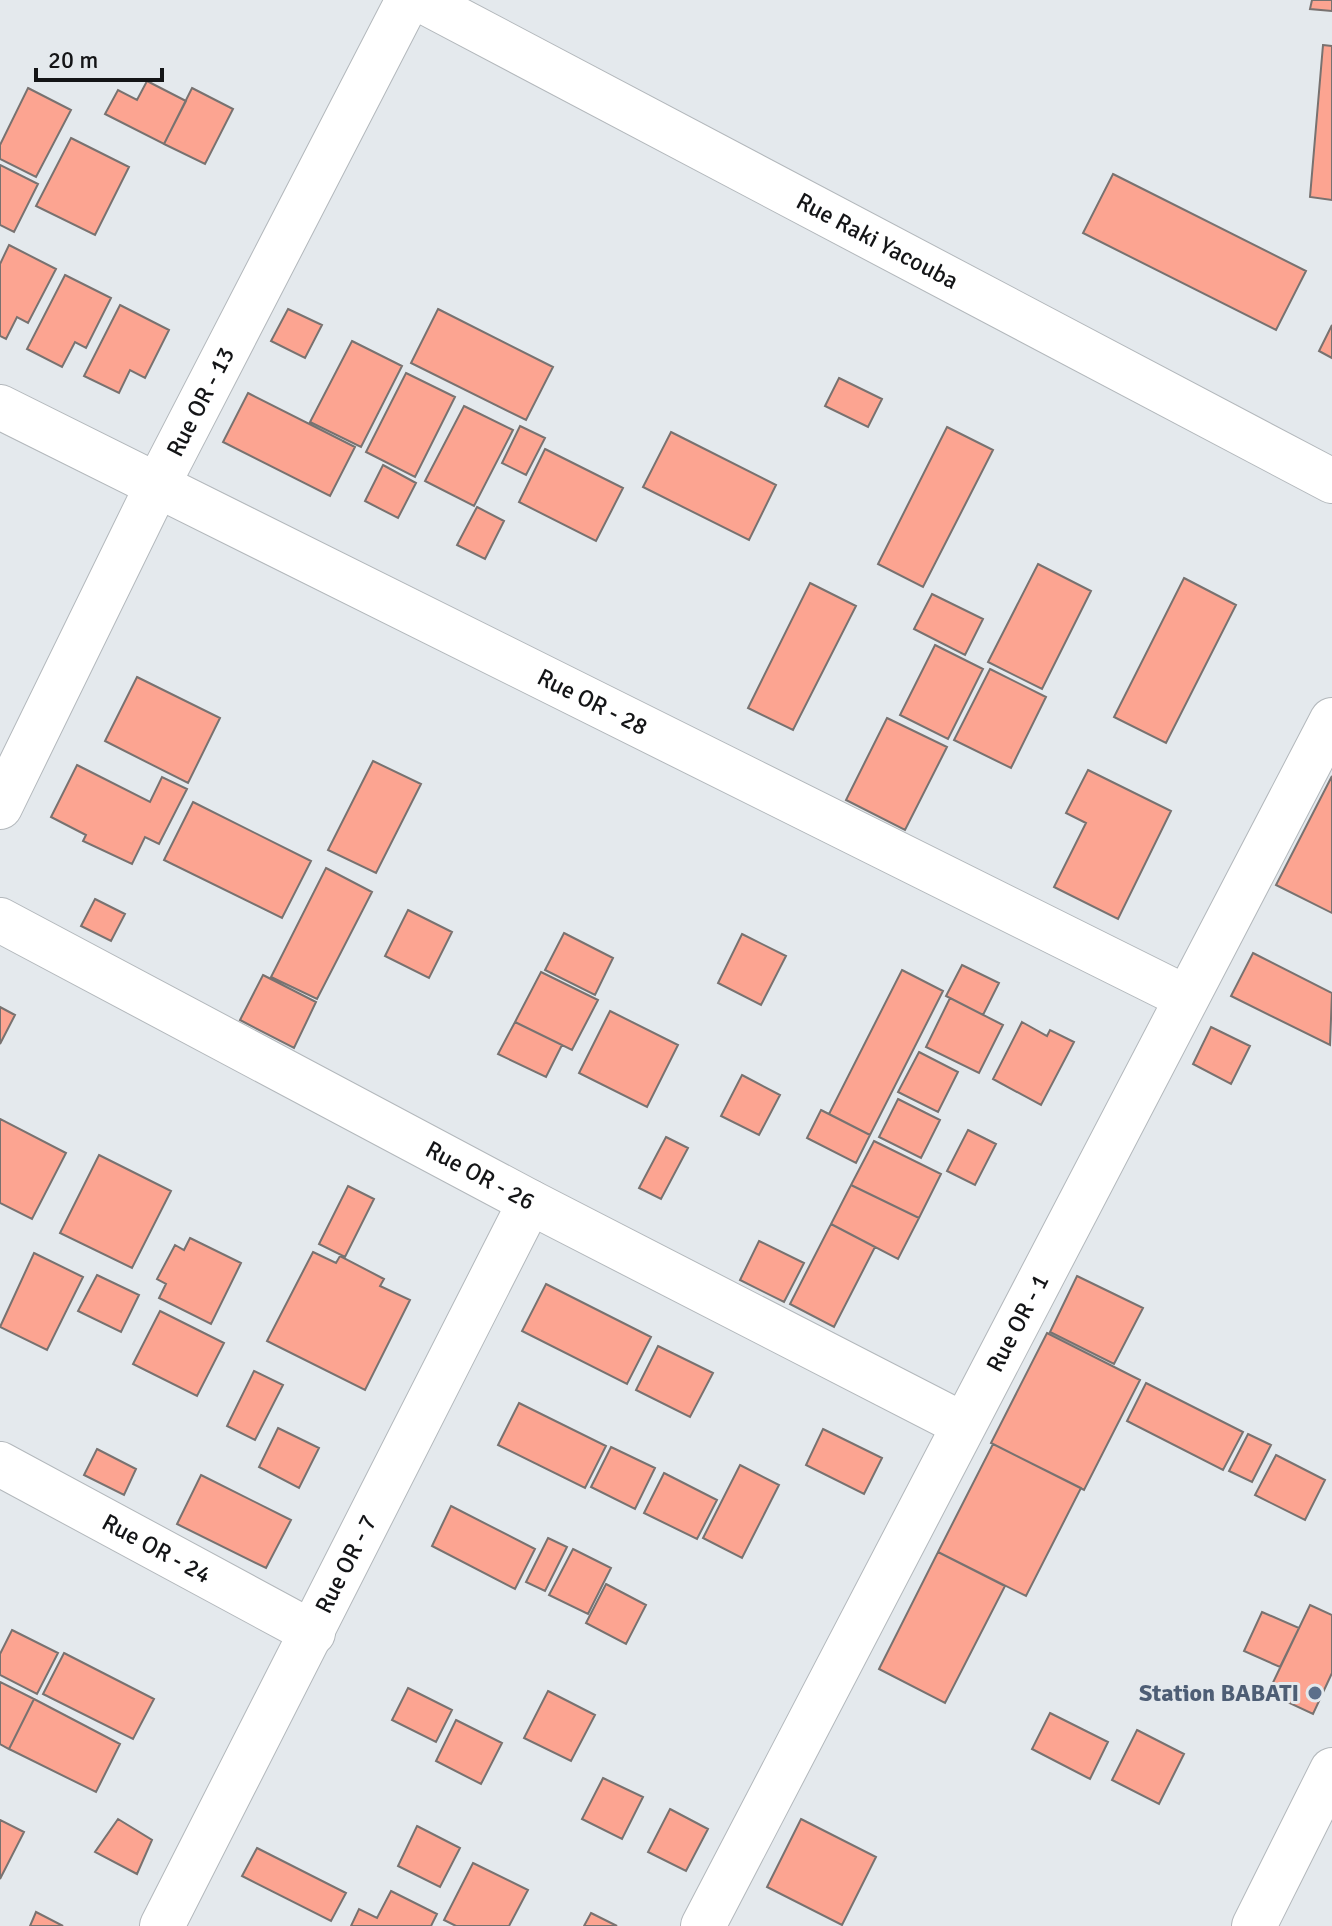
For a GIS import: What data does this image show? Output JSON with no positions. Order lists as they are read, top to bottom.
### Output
{
  "streets": {
    "street": [
      "Rue Raki Yacouba",
      "Rue OR - 13",
      "Rue OR - 28",
      "Rue OR - 26",
      "Rue OR - 1",
      "Rue OR - 24",
      "Rue OR - 7"
    ]
  },
  "crossings": [
    ["Rue OR - 13", "Rue OR - 28"],
    ["Rue OR - 28", "Rue OR - 1"],
    ["Rue OR - 26", "Rue OR - 1"],
    ["Rue OR - 26", "Rue OR - 7"],
    ["Rue OR - 24", "Rue OR - 7"]
  ],
  "places": ["Station BABATI"],
  "scale_bar": "20 m"
}
